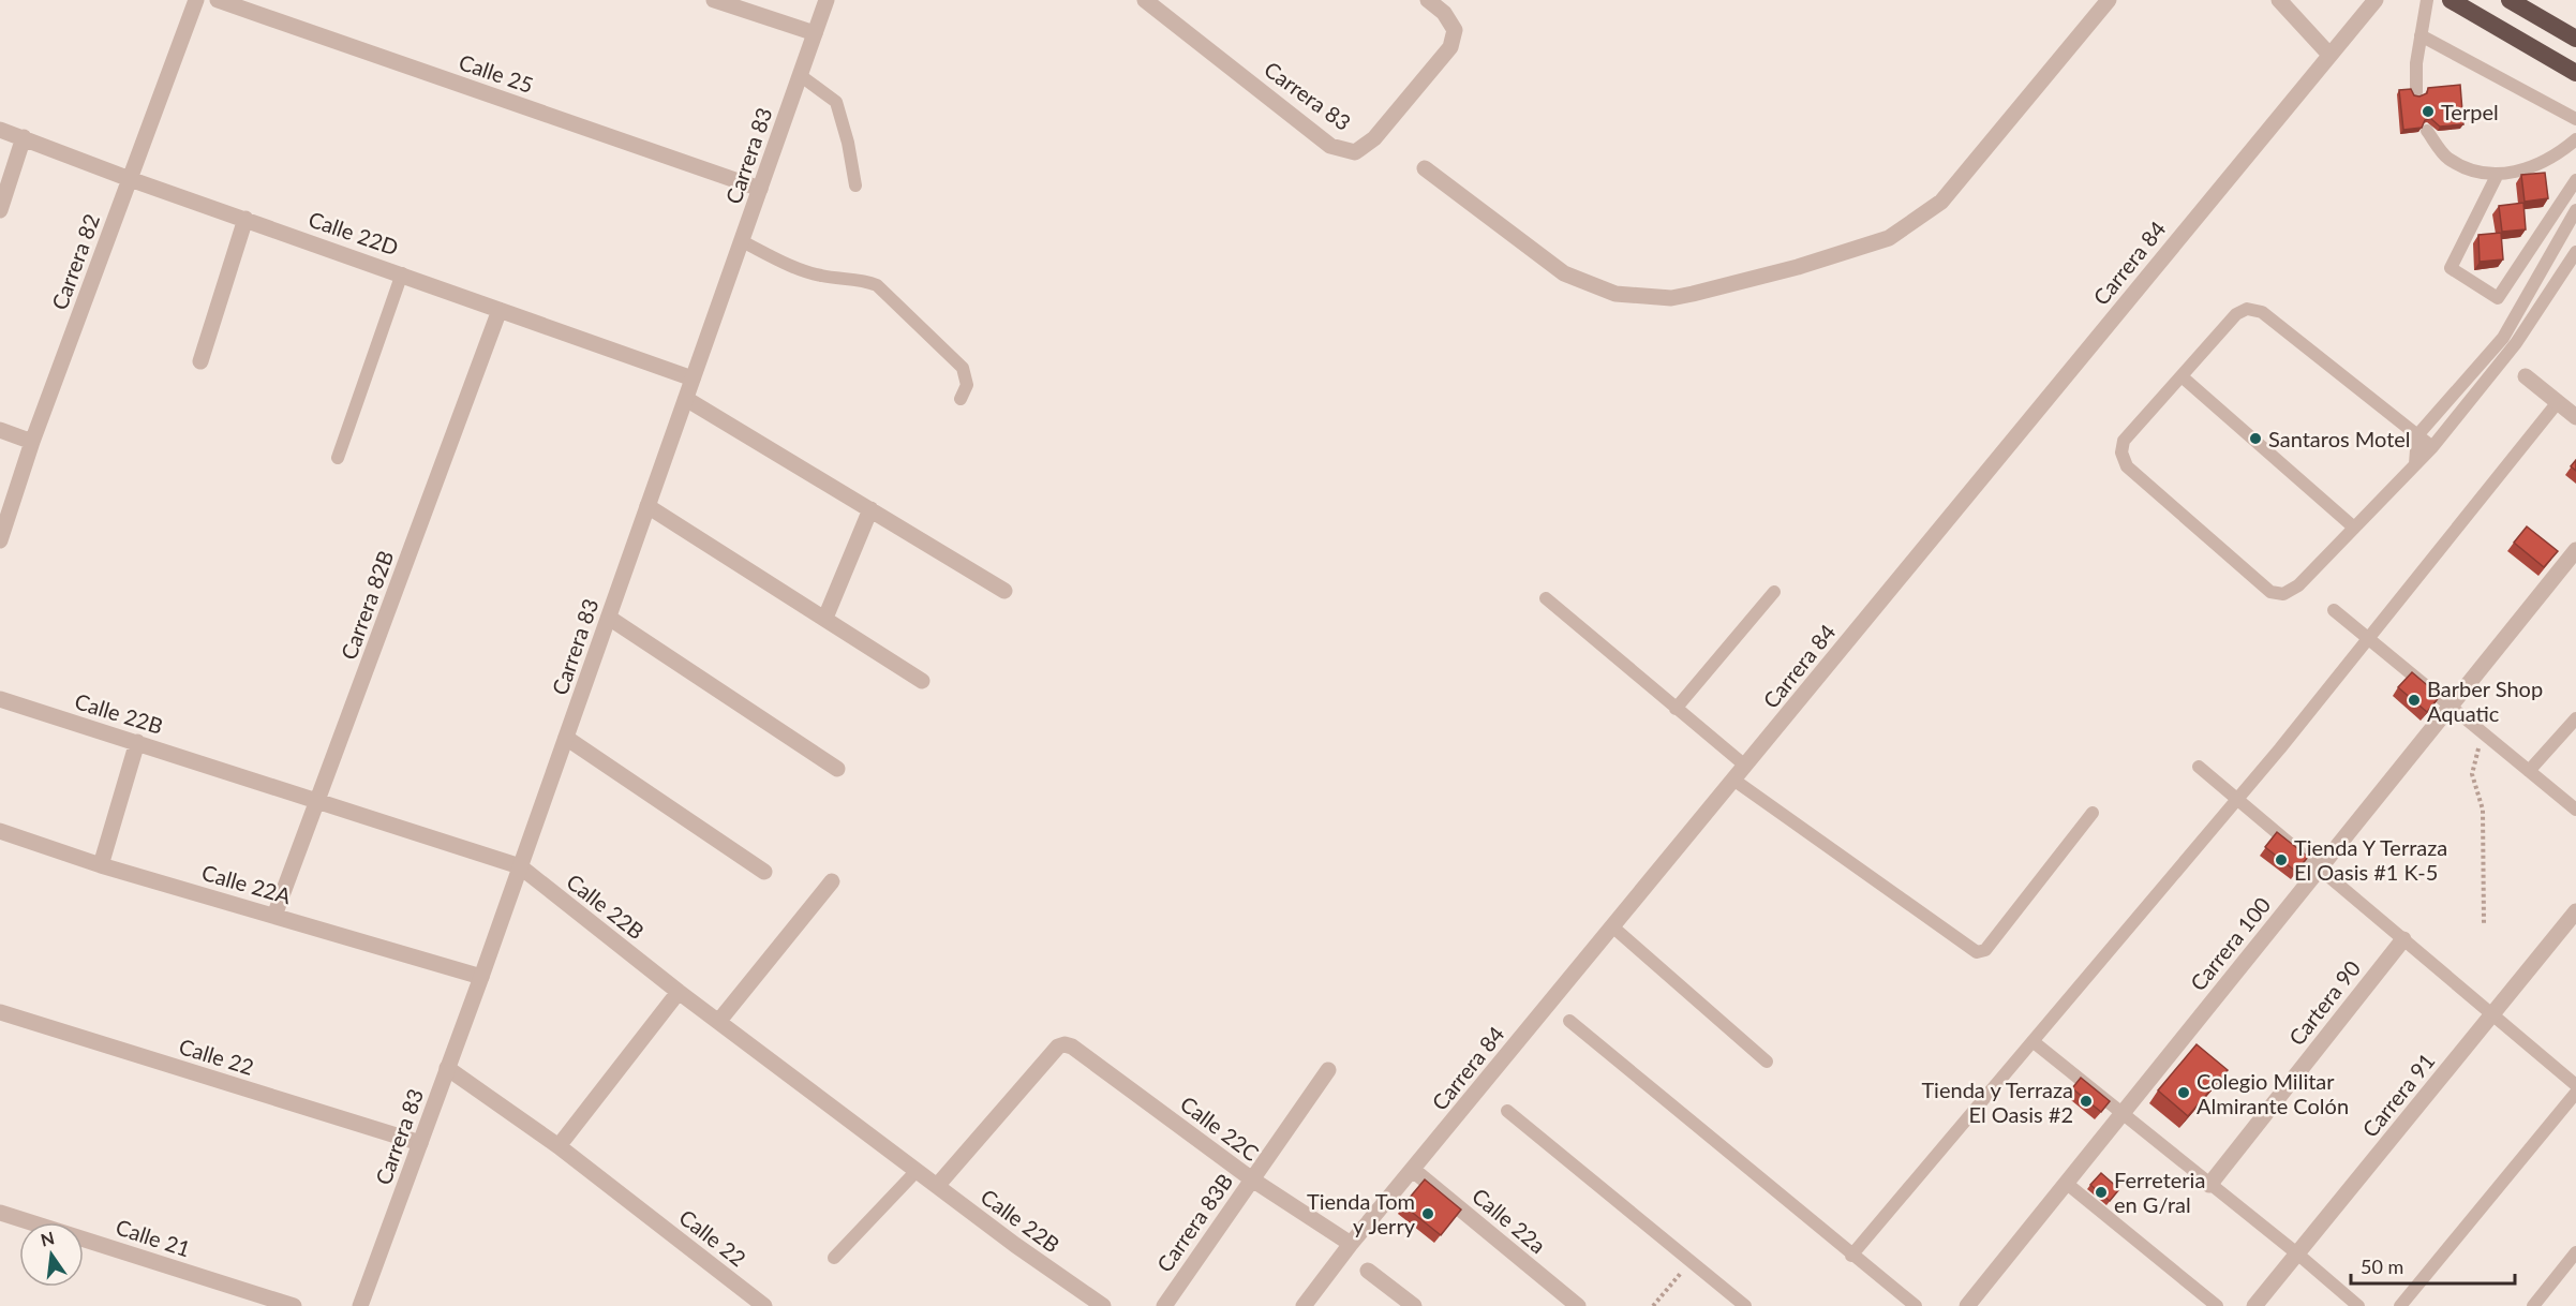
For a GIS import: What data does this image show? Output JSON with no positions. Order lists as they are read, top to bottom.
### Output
{
  "streets": {
    "street": [
      "Calle 25",
      "Carrera 83",
      "Calle 22D",
      "Carrera 82",
      "Carrera 84",
      "Carrera 82B",
      "Calle 22B",
      "Calle 22A",
      "Carrera 100",
      "Cartera 90",
      "Calle 22",
      "Carrera 91",
      "Calle 22C",
      "Calle 22a",
      "Carrera 83B",
      "Calle 21"
    ]
  },
  "crossings": [
    ["Calle 25", "Carrera 83"],
    ["Carrera 83", "Calle 22D"],
    ["Carrera 83", "Calle 22B"],
    ["Carrera 83", "Calle 22A"],
    ["Carrera 83", "Calle 22"],
    ["Calle 22D", "Carrera 82"],
    ["Calle 22D", "Carrera 82B"],
    ["Carrera 84", "Calle 22C"],
    ["Carrera 84", "Calle 22a"],
    ["Carrera 82B", "Calle 22B"],
    ["Carrera 82B", "Calle 22A"],
    ["Calle 22B", "Calle 22C"],
    ["Calle 22C", "Carrera 83B"]
  ],
  "places": [
    "Terpel",
    "Santaros Motel",
    "Barber Shop Aquatic",
    "Tienda Y Terraza El Oasis #1 K-5",
    "Colegio Militar Almirante Colón",
    "Tienda y Terraza El Oasis #2",
    "Ferreteria en G/ral",
    "Tienda Tom y Jerry"
  ],
  "scale_bar": "50 m",
  "north": "top"
}
